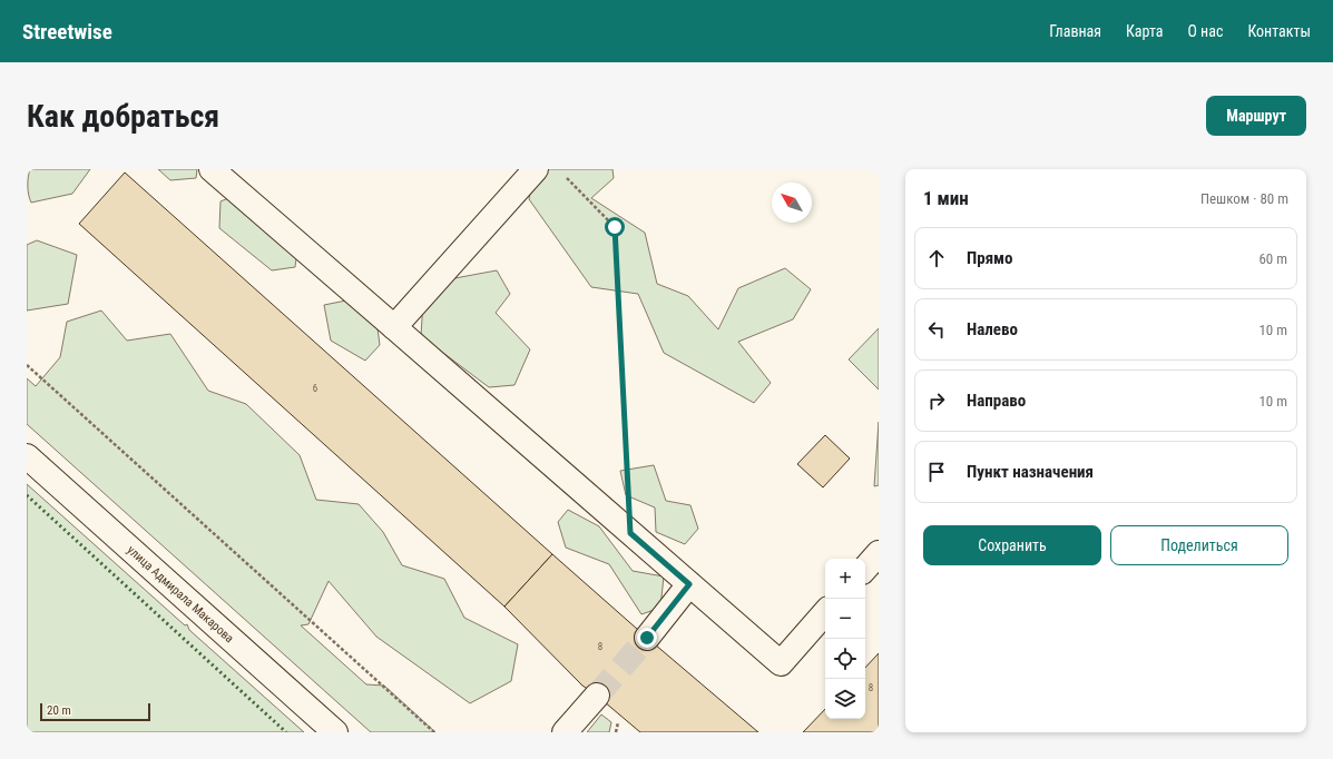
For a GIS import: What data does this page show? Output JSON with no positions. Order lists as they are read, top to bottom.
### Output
{
  "streets": {
    "street": ["улица Адмирала Макарова"]
  },
  "house_numbers": ["6", "8", "8"],
  "scale_bar": "20 m",
  "north": "top left",
  "page": {
    "header": "Streetwise",
    "nav": [
      "Главная",
      "Карта",
      "О нас",
      "Контакты"
    ],
    "buttons": [
      "Маршрут",
      ["Сохранить", "Поделиться"]
    ],
    "title": "Как добраться",
    "heading": ["1 мин", "Пешком · 80 m"],
    "list": [
      ["Прямо", "60 m"],
      ["Налево", "10 m"],
      ["Направо", "10 m"],
      "Пункт назначения"
    ],
    "map_buttons": ["+", "−"],
    "scale": "20 m"
  }
}
